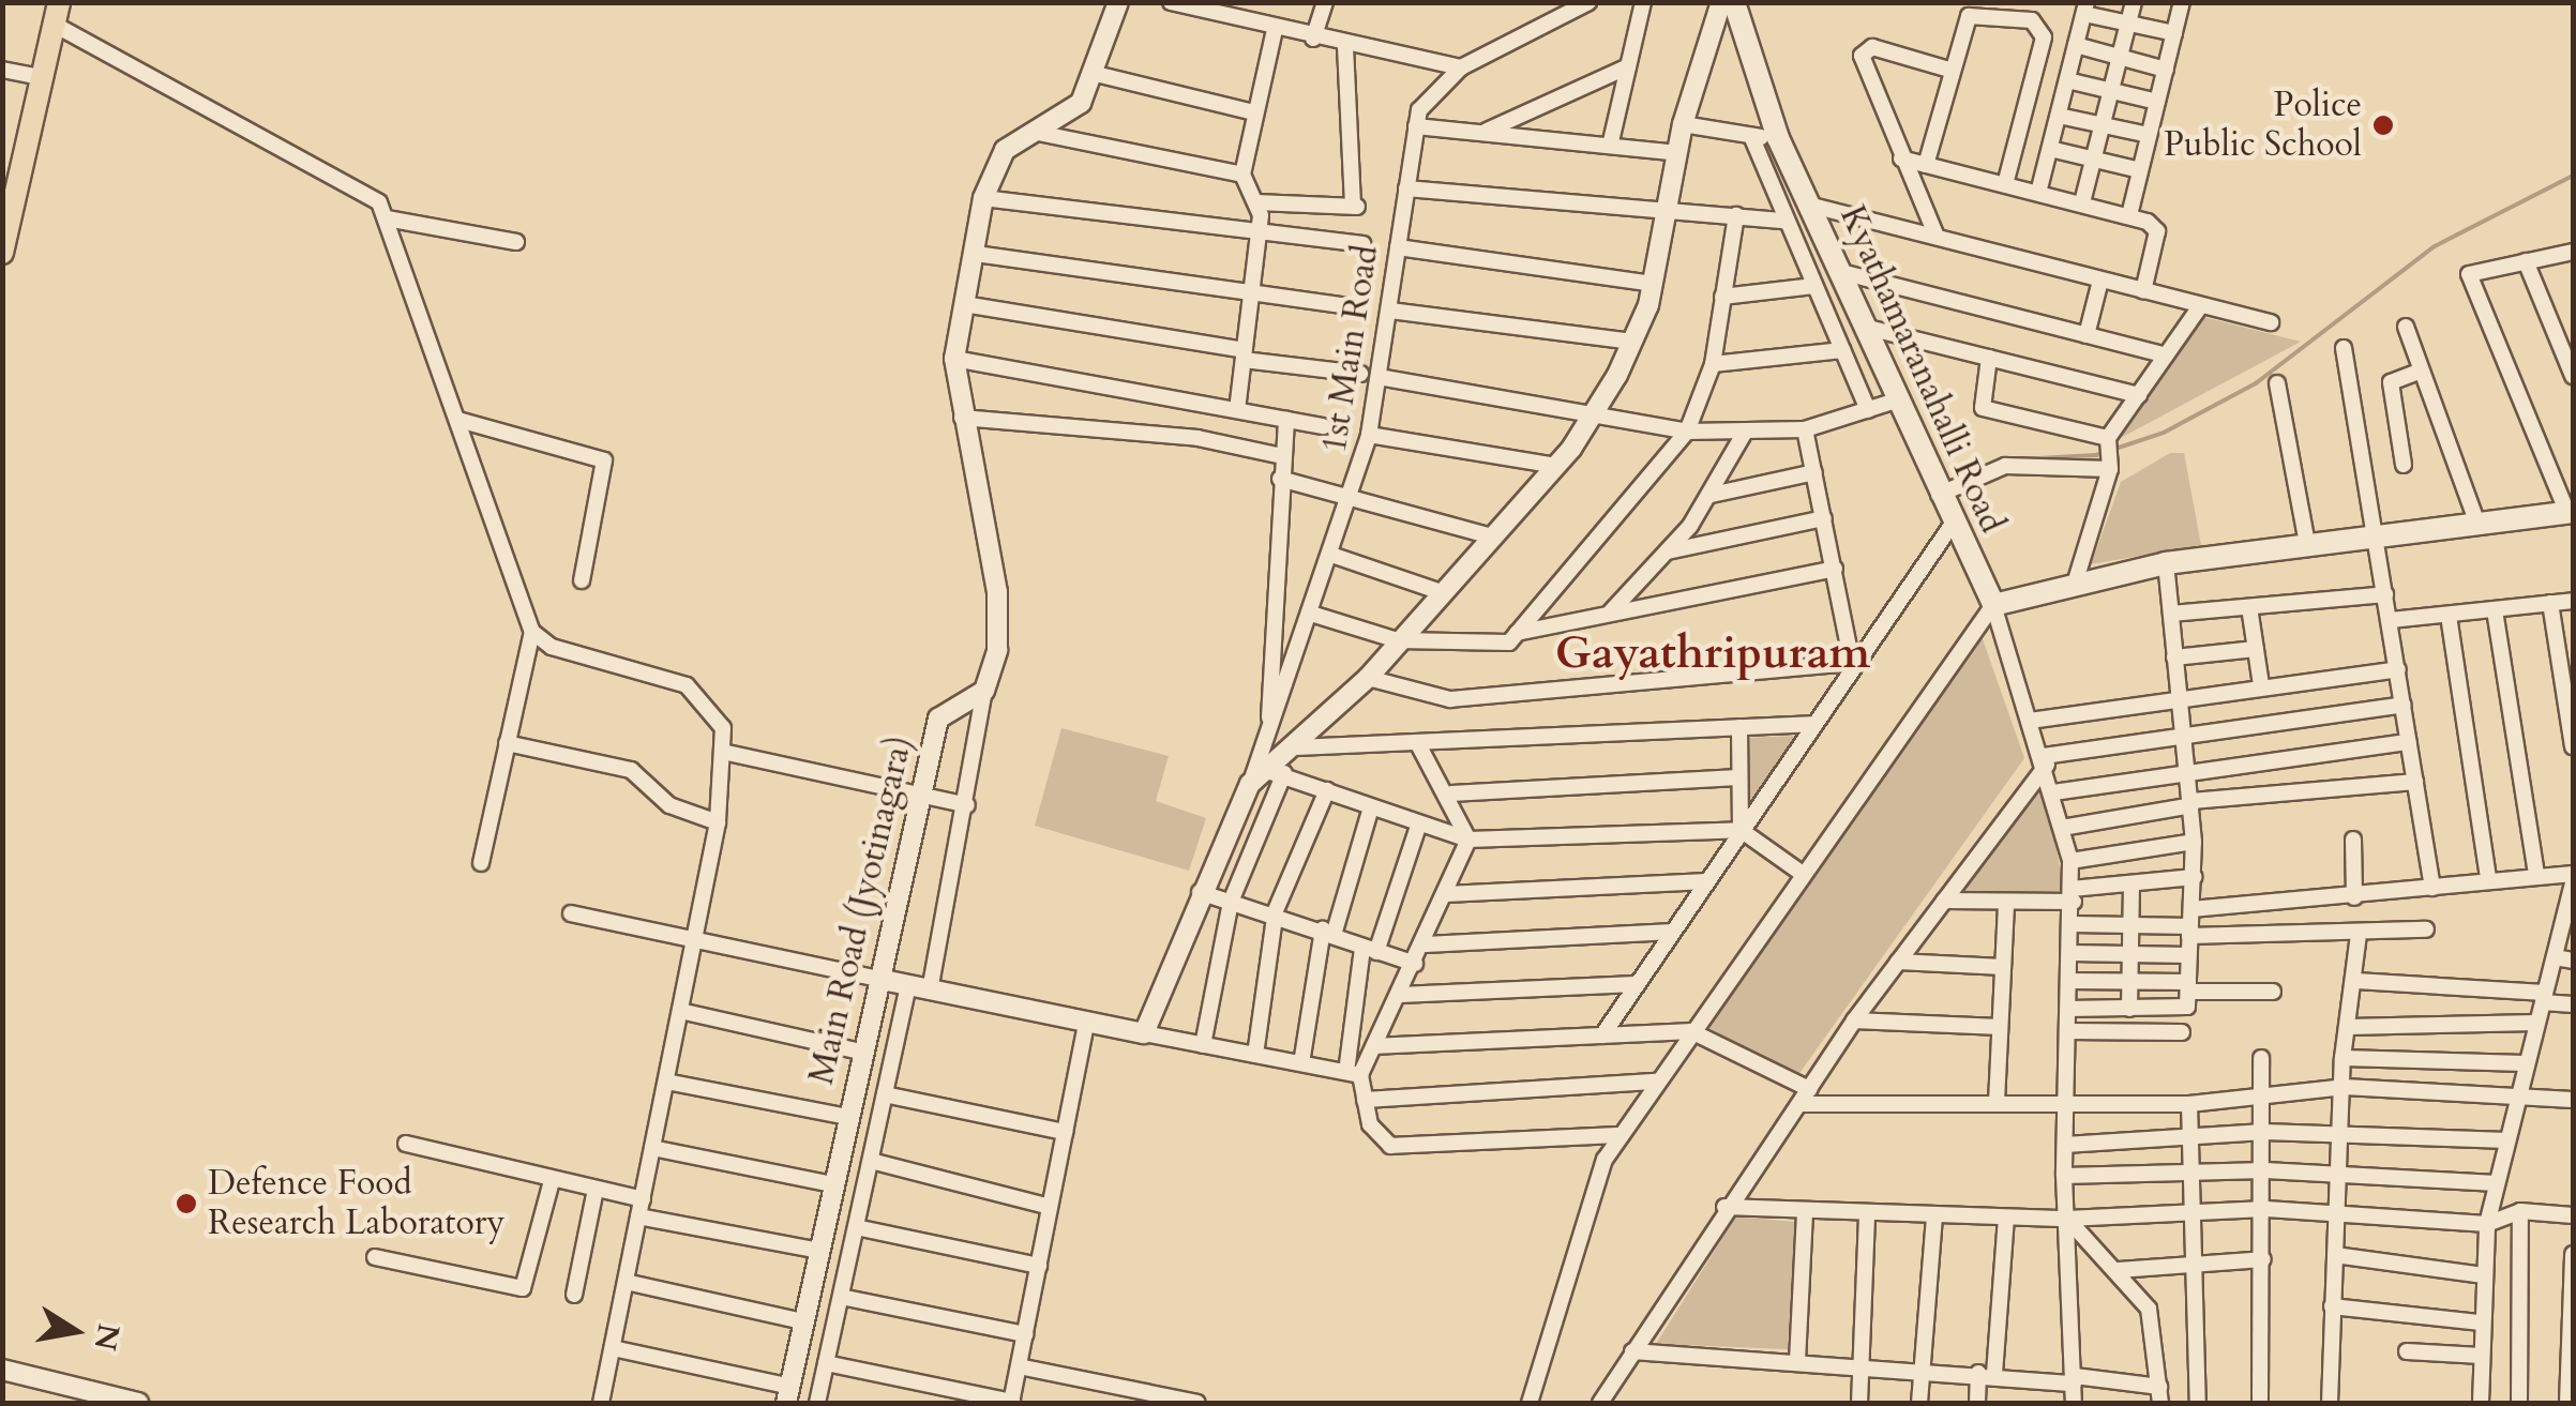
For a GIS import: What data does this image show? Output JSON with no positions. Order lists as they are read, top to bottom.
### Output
{
  "streets": {
    "main road": ["Kyathamaranahalli Road"],
    "street": ["1st Main Road", "Main Road (Jyotinagara)"]
  },
  "districts": ["Gayathripuram"],
  "places": ["Police Public School", "Defence Food Research Laboratory"],
  "north": "right"
}
